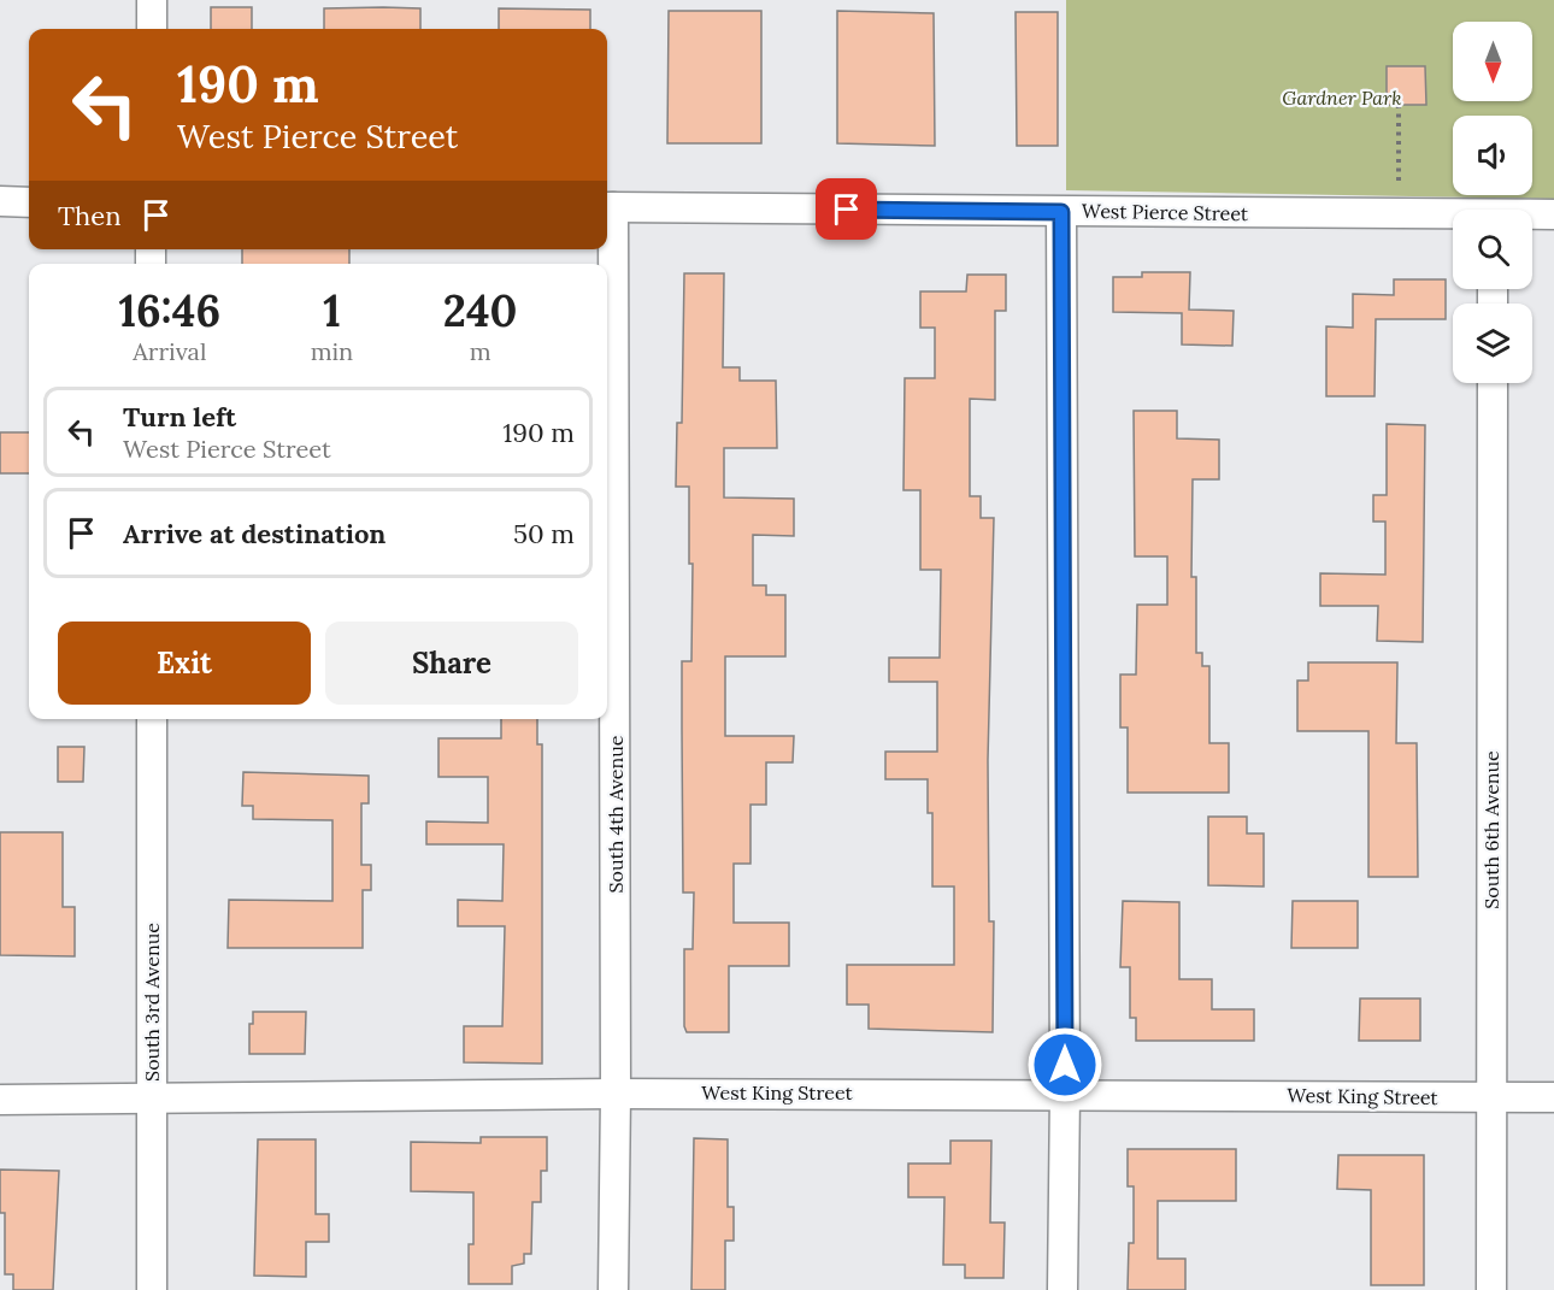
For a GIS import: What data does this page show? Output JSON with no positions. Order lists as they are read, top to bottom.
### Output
{
  "streets": {
    "street": [
      "West Pierce Street",
      "South 4th Avenue",
      "South 6th Avenue",
      "South 3rd Avenue",
      "West King Street"
    ]
  },
  "crossings": [
    ["West Pierce Street", "South 4th Avenue"],
    ["South 4th Avenue", "West King Street"],
    ["South 6th Avenue", "West King Street"],
    ["South 3rd Avenue", "West King Street"]
  ],
  "parks": ["Gardner Park"],
  "north": "bottom",
  "page": {
    "turn": ["190 m", "West Pierce Street"],
    "then": "Then",
    "eta": [
      "16:46",
      "Arrival",
      "1",
      "min",
      "240",
      "m"
    ],
    "list": [
      {
        "name": "Turn left",
        "note": "West Pierce Street",
        "value": "190 m"
      },
      {
        "name": "Arrive at destination",
        "value": "50 m"
      }
    ],
    "buttons": ["Exit", "Share"]
  }
}
